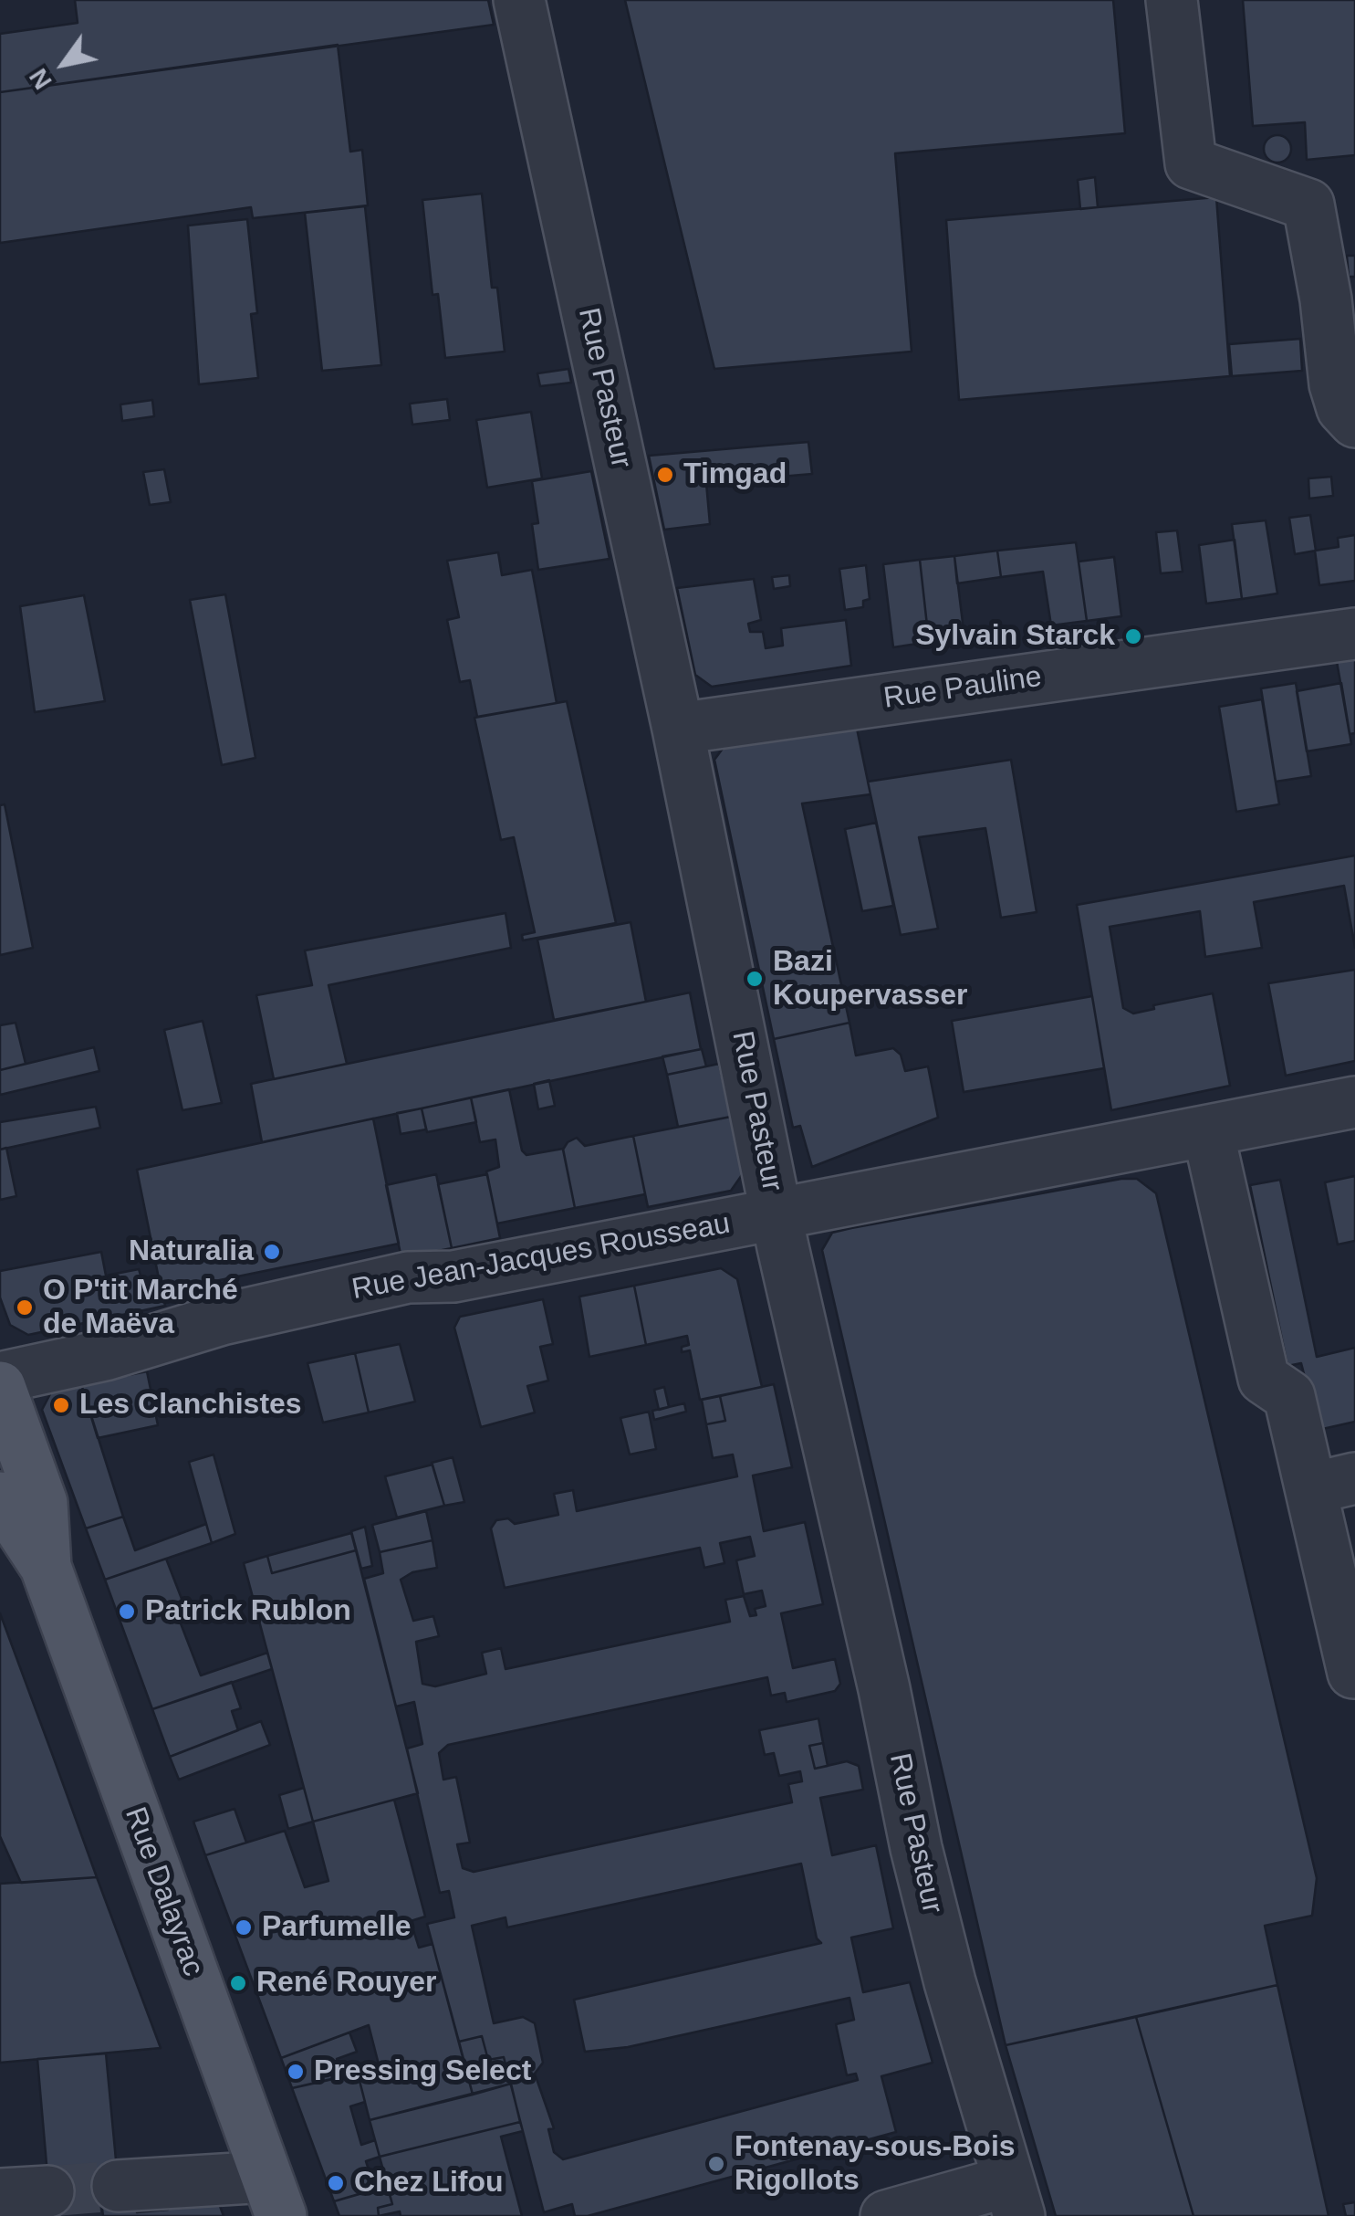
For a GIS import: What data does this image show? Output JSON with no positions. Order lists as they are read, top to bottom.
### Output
{
  "streets": {
    "main road": ["Rue Dalayrac"],
    "street": ["Rue Pasteur", "Rue Pauline", "Rue Jean-Jacques Rousseau"]
  },
  "crossings": [
    ["Rue Pasteur", "Rue Pauline"],
    ["Rue Pasteur", "Rue Jean-Jacques Rousseau"]
  ],
  "places": [
    "Timgad",
    "Sylvain Starck",
    "Bazi Koupervasser",
    "Naturalia",
    "O P'tit Marché de Maëva",
    "Les Clanchistes",
    "Patrick Rublon",
    "Parfumelle",
    "René Rouyer",
    "Pressing Select",
    "Fontenay-sous-Bois Rigollots",
    "Chez Lifou"
  ],
  "north": "bottom left"
}
